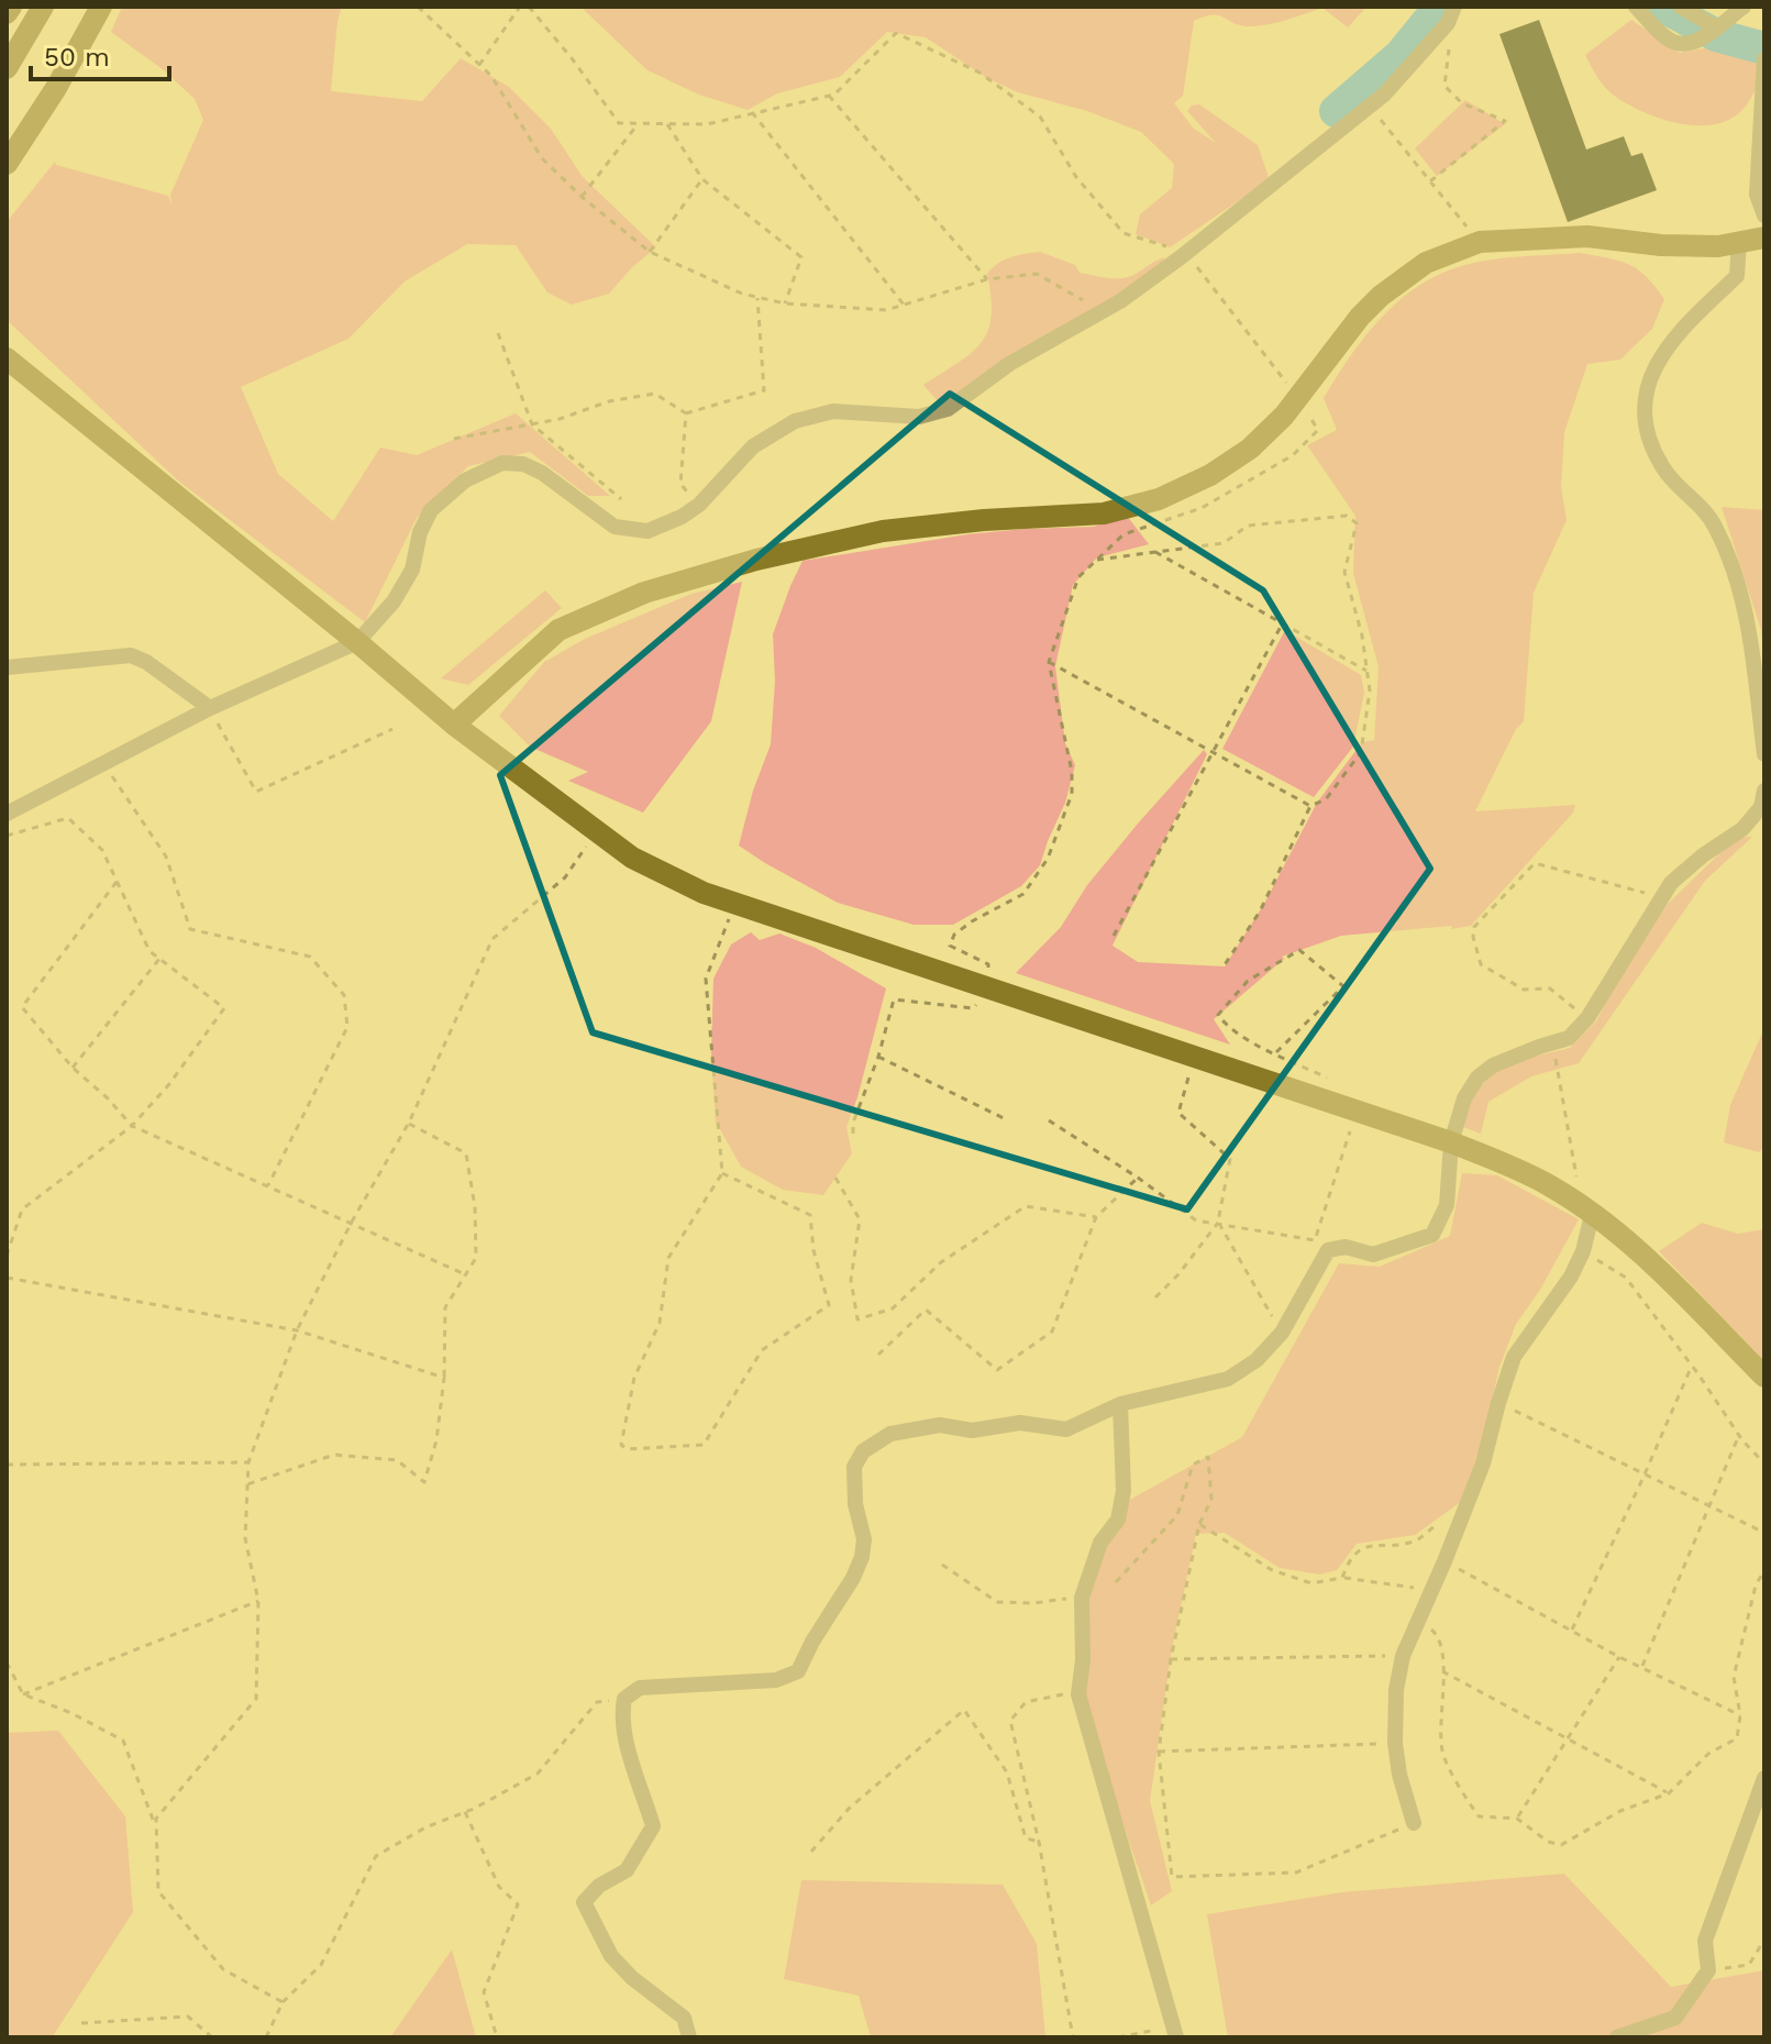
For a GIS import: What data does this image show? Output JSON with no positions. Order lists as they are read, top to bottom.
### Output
{
  "scale_bar": "50 m"
}
